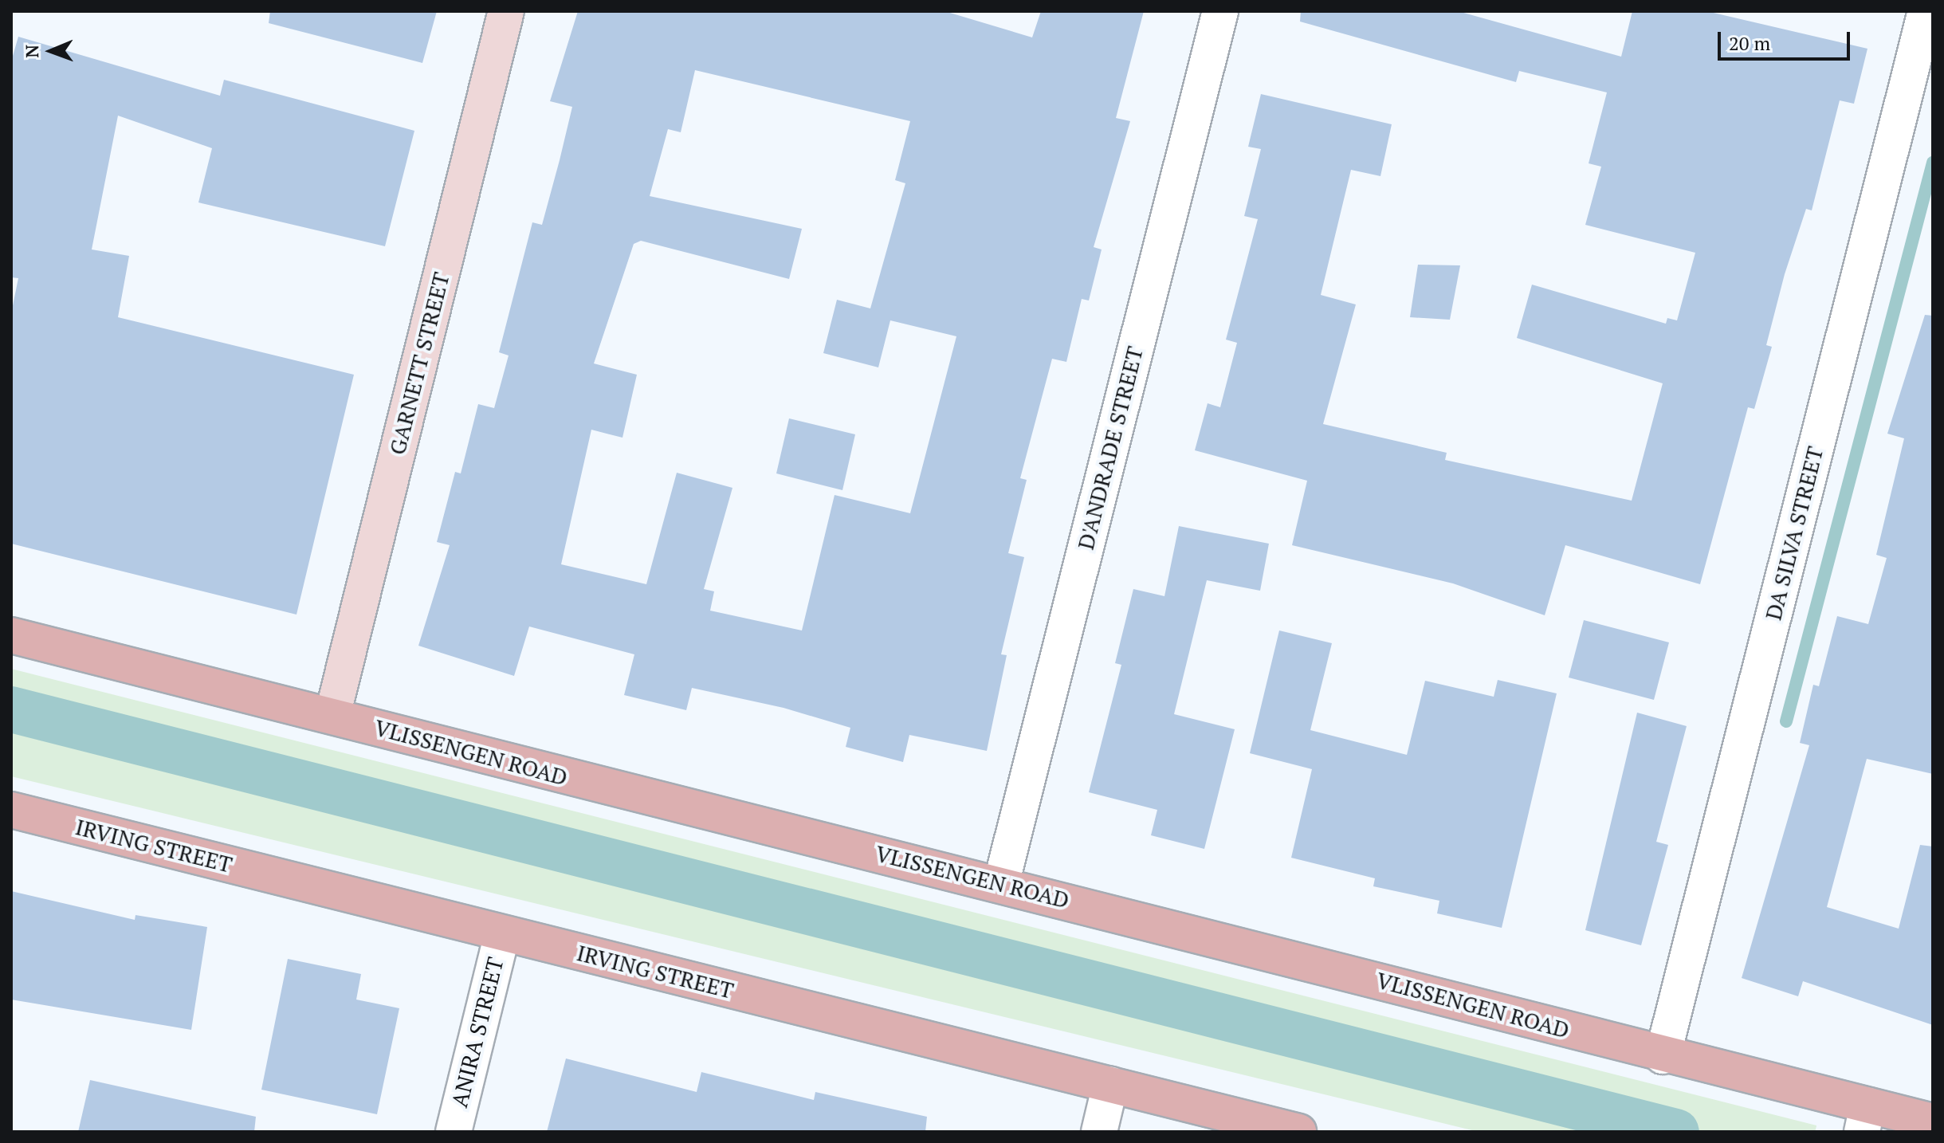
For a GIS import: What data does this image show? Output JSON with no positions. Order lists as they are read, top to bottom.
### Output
{
  "streets": {
    "main road": ["VLISSENGEN ROAD", "IRVING STREET"],
    "street": [
      "GARNETT STREET",
      "D'ANDRADE STREET",
      "DA SILVA STREET",
      "ANIRA STREET"
    ]
  },
  "crossings": [
    ["GARNETT STREET", "VLISSENGEN ROAD"],
    ["D'ANDRADE STREET", "VLISSENGEN ROAD"],
    ["DA SILVA STREET", "VLISSENGEN ROAD"],
    ["IRVING STREET", "ANIRA STREET"]
  ],
  "scale_bar": "20 m",
  "north": "left"
}
